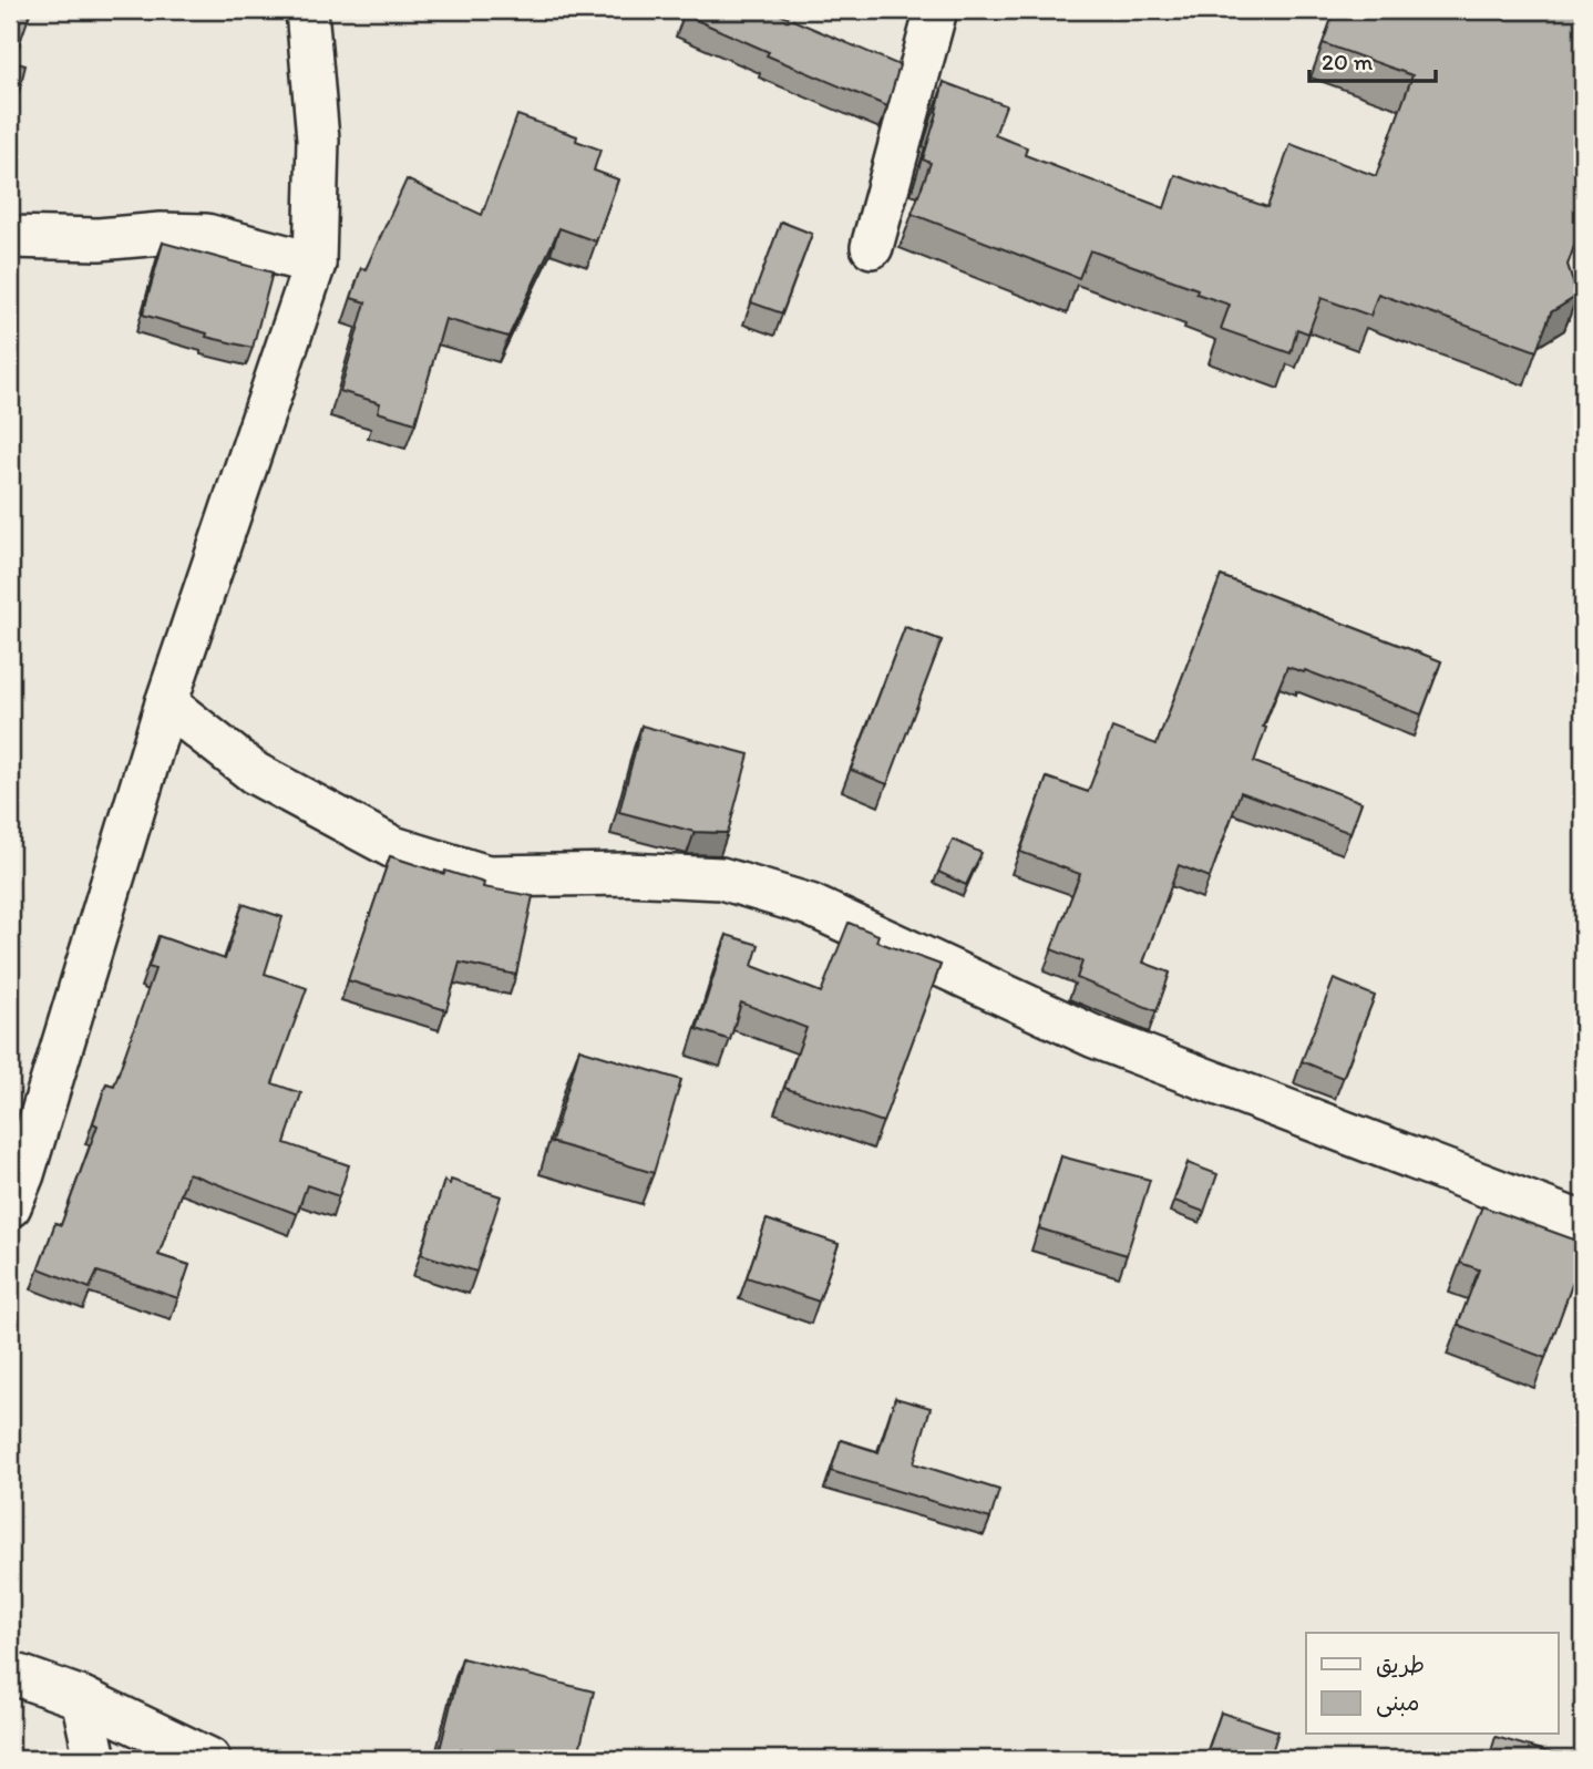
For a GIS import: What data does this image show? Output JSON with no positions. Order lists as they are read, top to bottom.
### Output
{
  "legend": ["طريق", "مبنى"],
  "scale_bar": "20 m"
}
